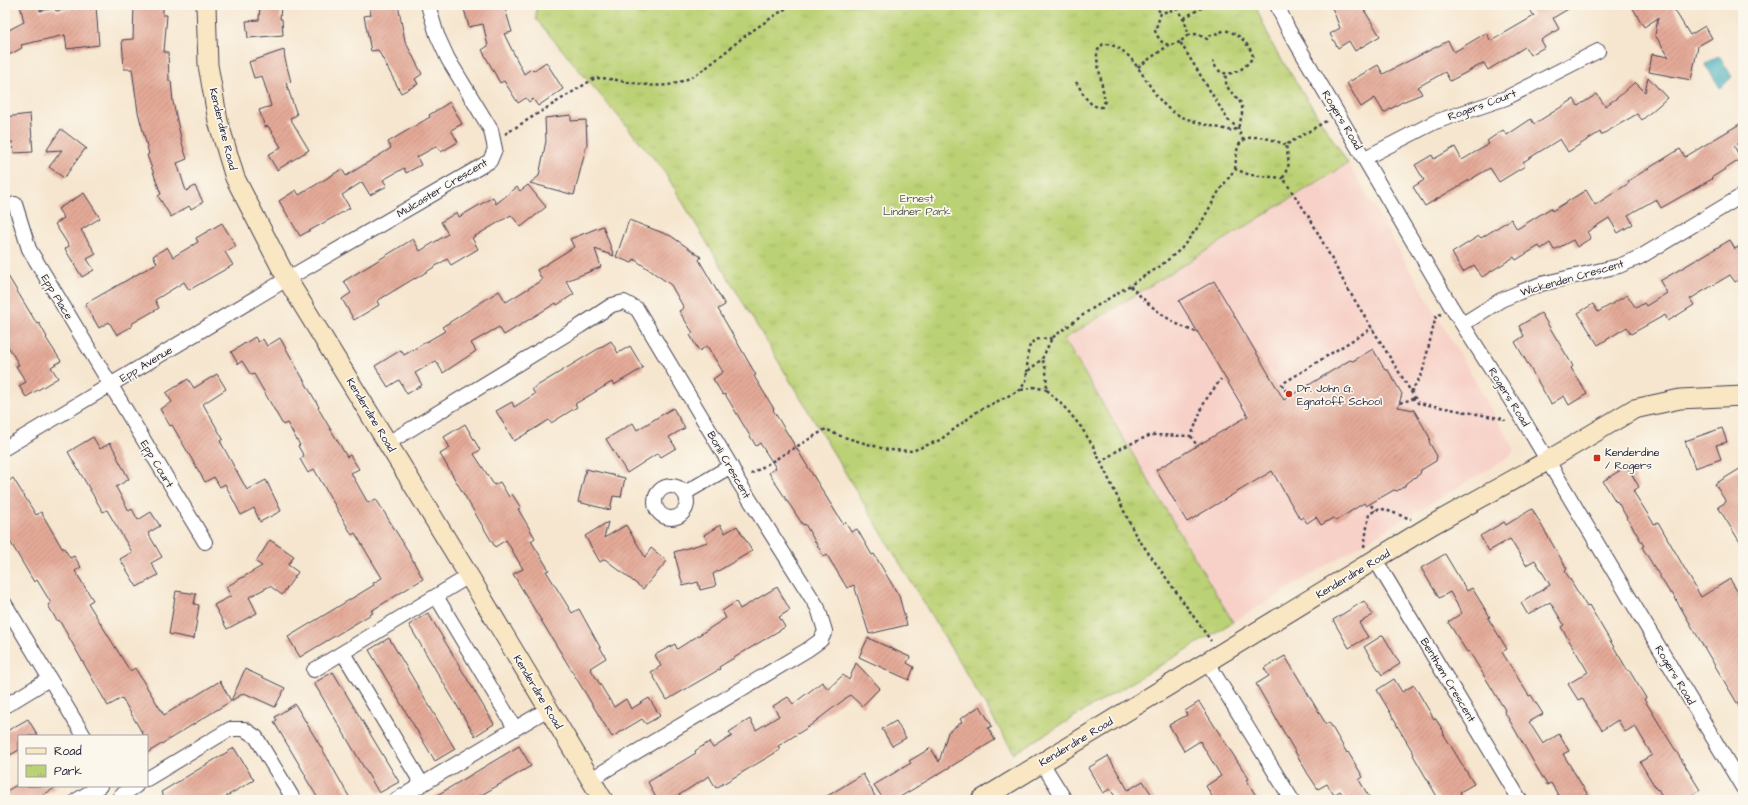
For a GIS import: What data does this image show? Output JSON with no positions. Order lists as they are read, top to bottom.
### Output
{
  "streets": {
    "street": [
      "Rogers Court",
      "Rogers Road",
      "Kenderdine Road",
      "Mulcaster Crescent",
      "Wickenden Crescent",
      "Epp Place",
      "Epp Avenue",
      "Epp Court",
      "Bonli Crescent",
      "Bentham Crescent"
    ]
  },
  "crossings": [
    ["Rogers Court", "Rogers Road"],
    ["Rogers Road", "Kenderdine Road"],
    ["Rogers Road", "Wickenden Crescent"],
    ["Kenderdine Road", "Mulcaster Crescent"],
    ["Kenderdine Road", "Epp Avenue"],
    ["Kenderdine Road", "Bonli Crescent"],
    ["Kenderdine Road", "Bentham Crescent"],
    ["Mulcaster Crescent", "Epp Avenue"],
    ["Epp Place", "Epp Avenue"],
    ["Epp Place", "Epp Court"],
    ["Epp Avenue", "Epp Court"]
  ],
  "parks": ["Ernest Lindner Park"],
  "places": {
    "other": ["Dr. John G. Egnatoff School"],
    "transit": ["Kenderdine / Rogers"]
  },
  "legend": ["Road", "Park"]
}
